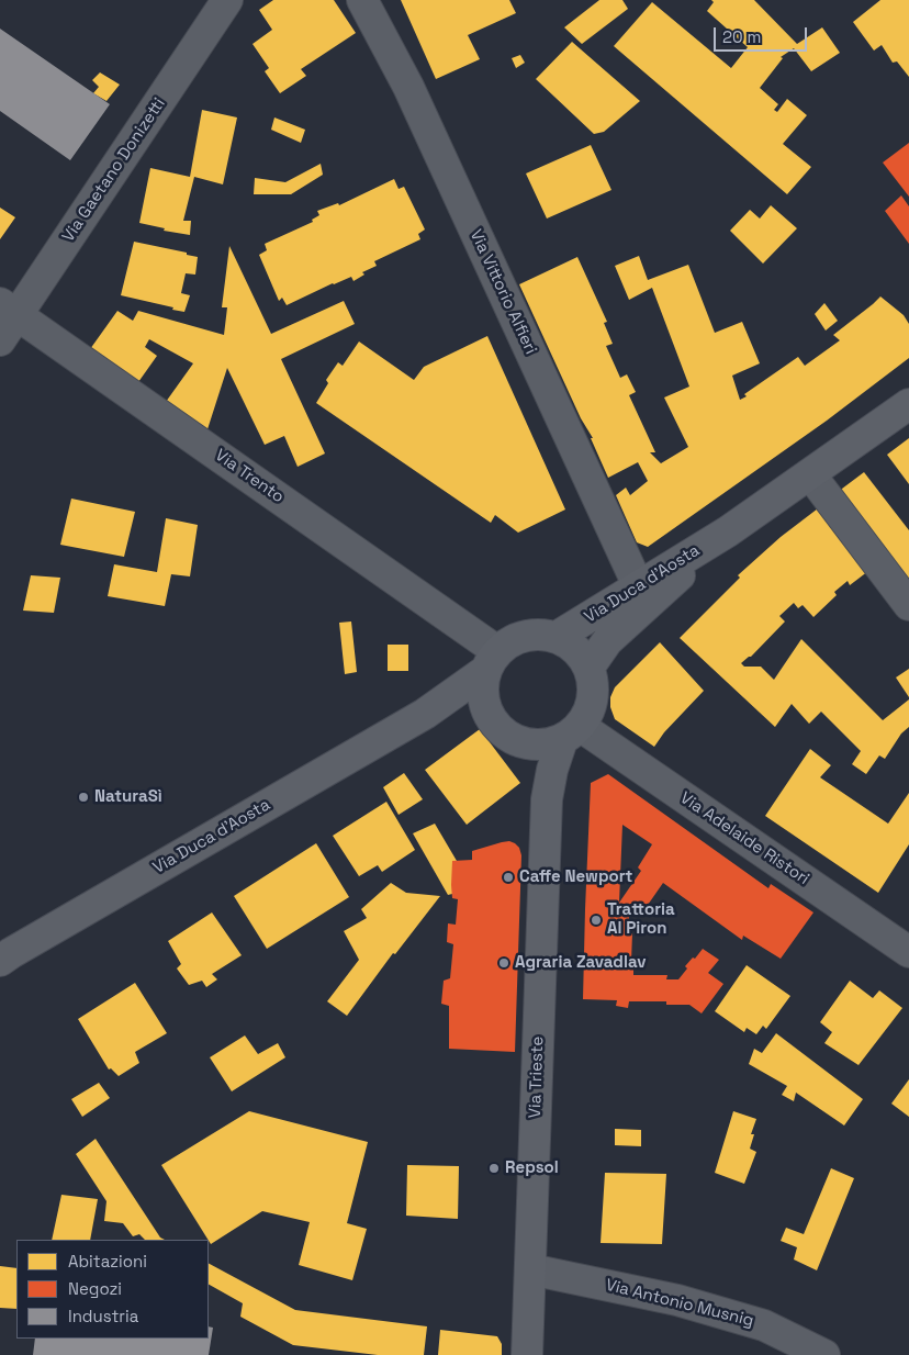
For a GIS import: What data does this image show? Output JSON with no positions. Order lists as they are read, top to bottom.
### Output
{
  "streets": {
    "main road": ["Via Duca d'Aosta", "Via Trieste"],
    "street": [
      "Via Gaetano Donizetti",
      "Via Vittorio Alfieri",
      "Via Trento",
      "Via Adelaide Ristori",
      "Via Antonio Musnig"
    ]
  },
  "crossings": [
    ["Via Gaetano Donizetti", "Via Trento"],
    ["Via Vittorio Alfieri", "Via Duca d'Aosta"],
    ["Via Trento", "Via Duca d'Aosta"],
    ["Via Trento", "Via Adelaide Ristori"],
    ["Via Trento", "Via Trieste"],
    ["Via Duca d'Aosta", "Via Adelaide Ristori"],
    ["Via Duca d'Aosta", "Via Trieste"],
    ["Via Adelaide Ristori", "Via Trieste"],
    ["Via Trieste", "Via Antonio Musnig"]
  ],
  "places": [
    "NaturaSì",
    "Caffe Newport",
    "Trattoria Al Piron",
    "Agraria Zavadlav",
    "Repsol"
  ],
  "legend": ["Abitazioni", "Negozi", "Industria"],
  "scale_bar": "20 m"
}
